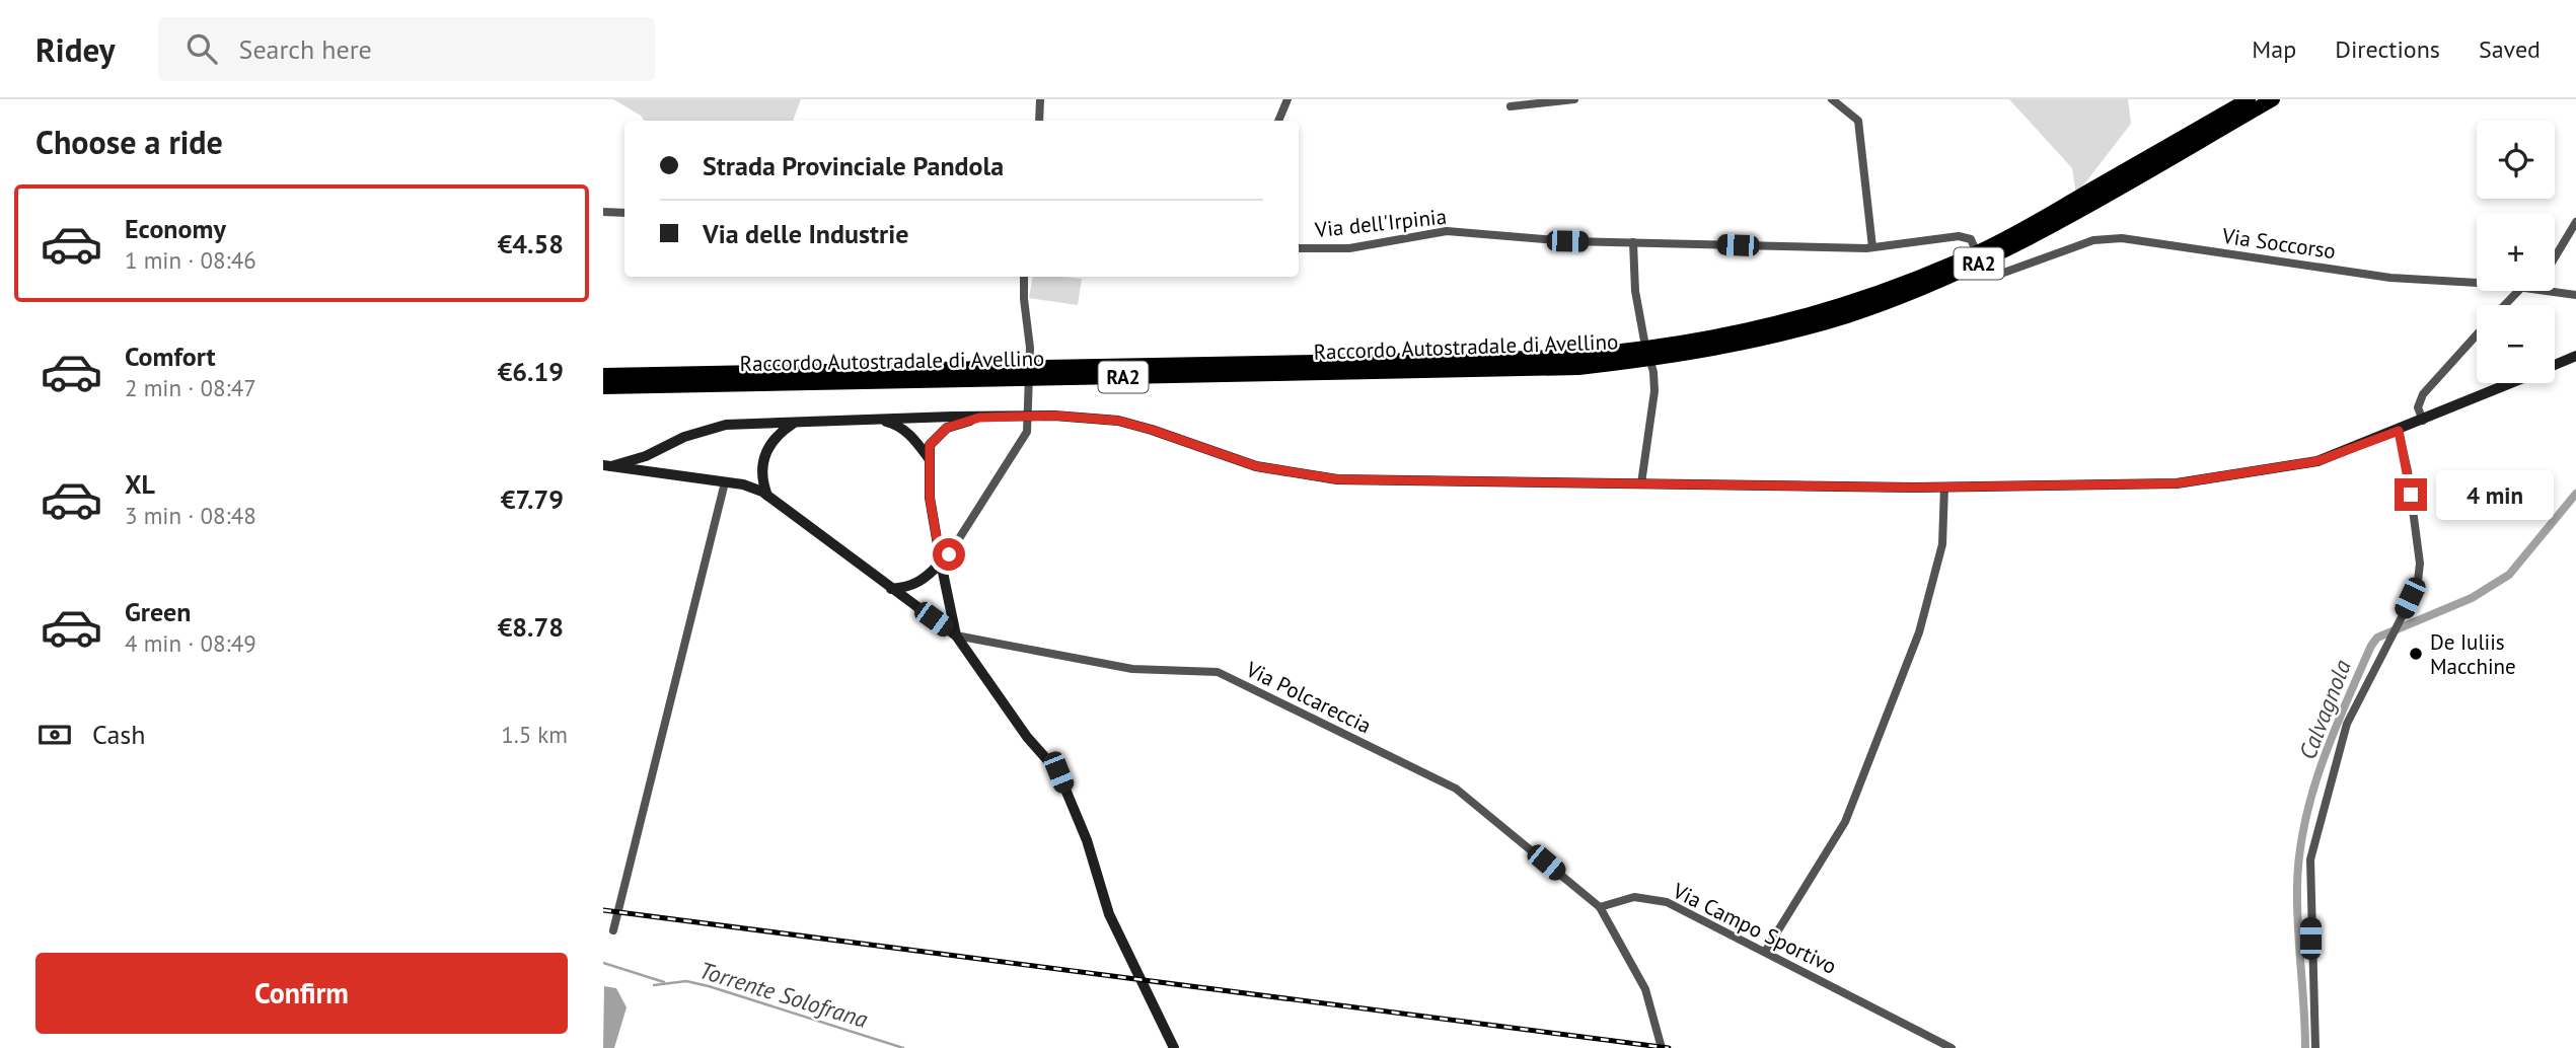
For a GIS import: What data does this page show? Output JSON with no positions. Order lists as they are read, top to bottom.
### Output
{
  "streets": {
    "highway": ["RA2", "Raccordo Autostradale di Avellino"],
    "street": [
      "Via dell'Irpinia",
      "Via Soccorso",
      "Via Polcareccia",
      "Via Campo Sportivo"
    ]
  },
  "crossings": [
    ["Via Polcareccia", "Via Campo Sportivo"]
  ],
  "water": ["Calvagnola", "Torrente Solofrana"],
  "places": ["De Iuliis Macchine"],
  "page": {
    "header": "Ridey",
    "search": "Search here",
    "nav": ["Map", "Directions", "Saved"],
    "heading": "Choose a ride",
    "map_buttons": ["+", "−"],
    "banner": ["Strada Provinciale Pandola", "Via delle Industrie"],
    "list": [
      {
        "name": "Economy",
        "note": "1 min · 08:46",
        "value": "€4.58"
      },
      {
        "name": "Comfort",
        "note": "2 min · 08:47",
        "value": "€6.19"
      },
      {
        "name": "XL",
        "note": "3 min · 08:48",
        "value": "€7.79"
      },
      {
        "name": "Green",
        "note": "4 min · 08:49",
        "value": "€8.78"
      }
    ],
    "bubble": "4 min",
    "pay": ["Cash", "1.5 km"],
    "buttons": "Confirm"
  }
}
